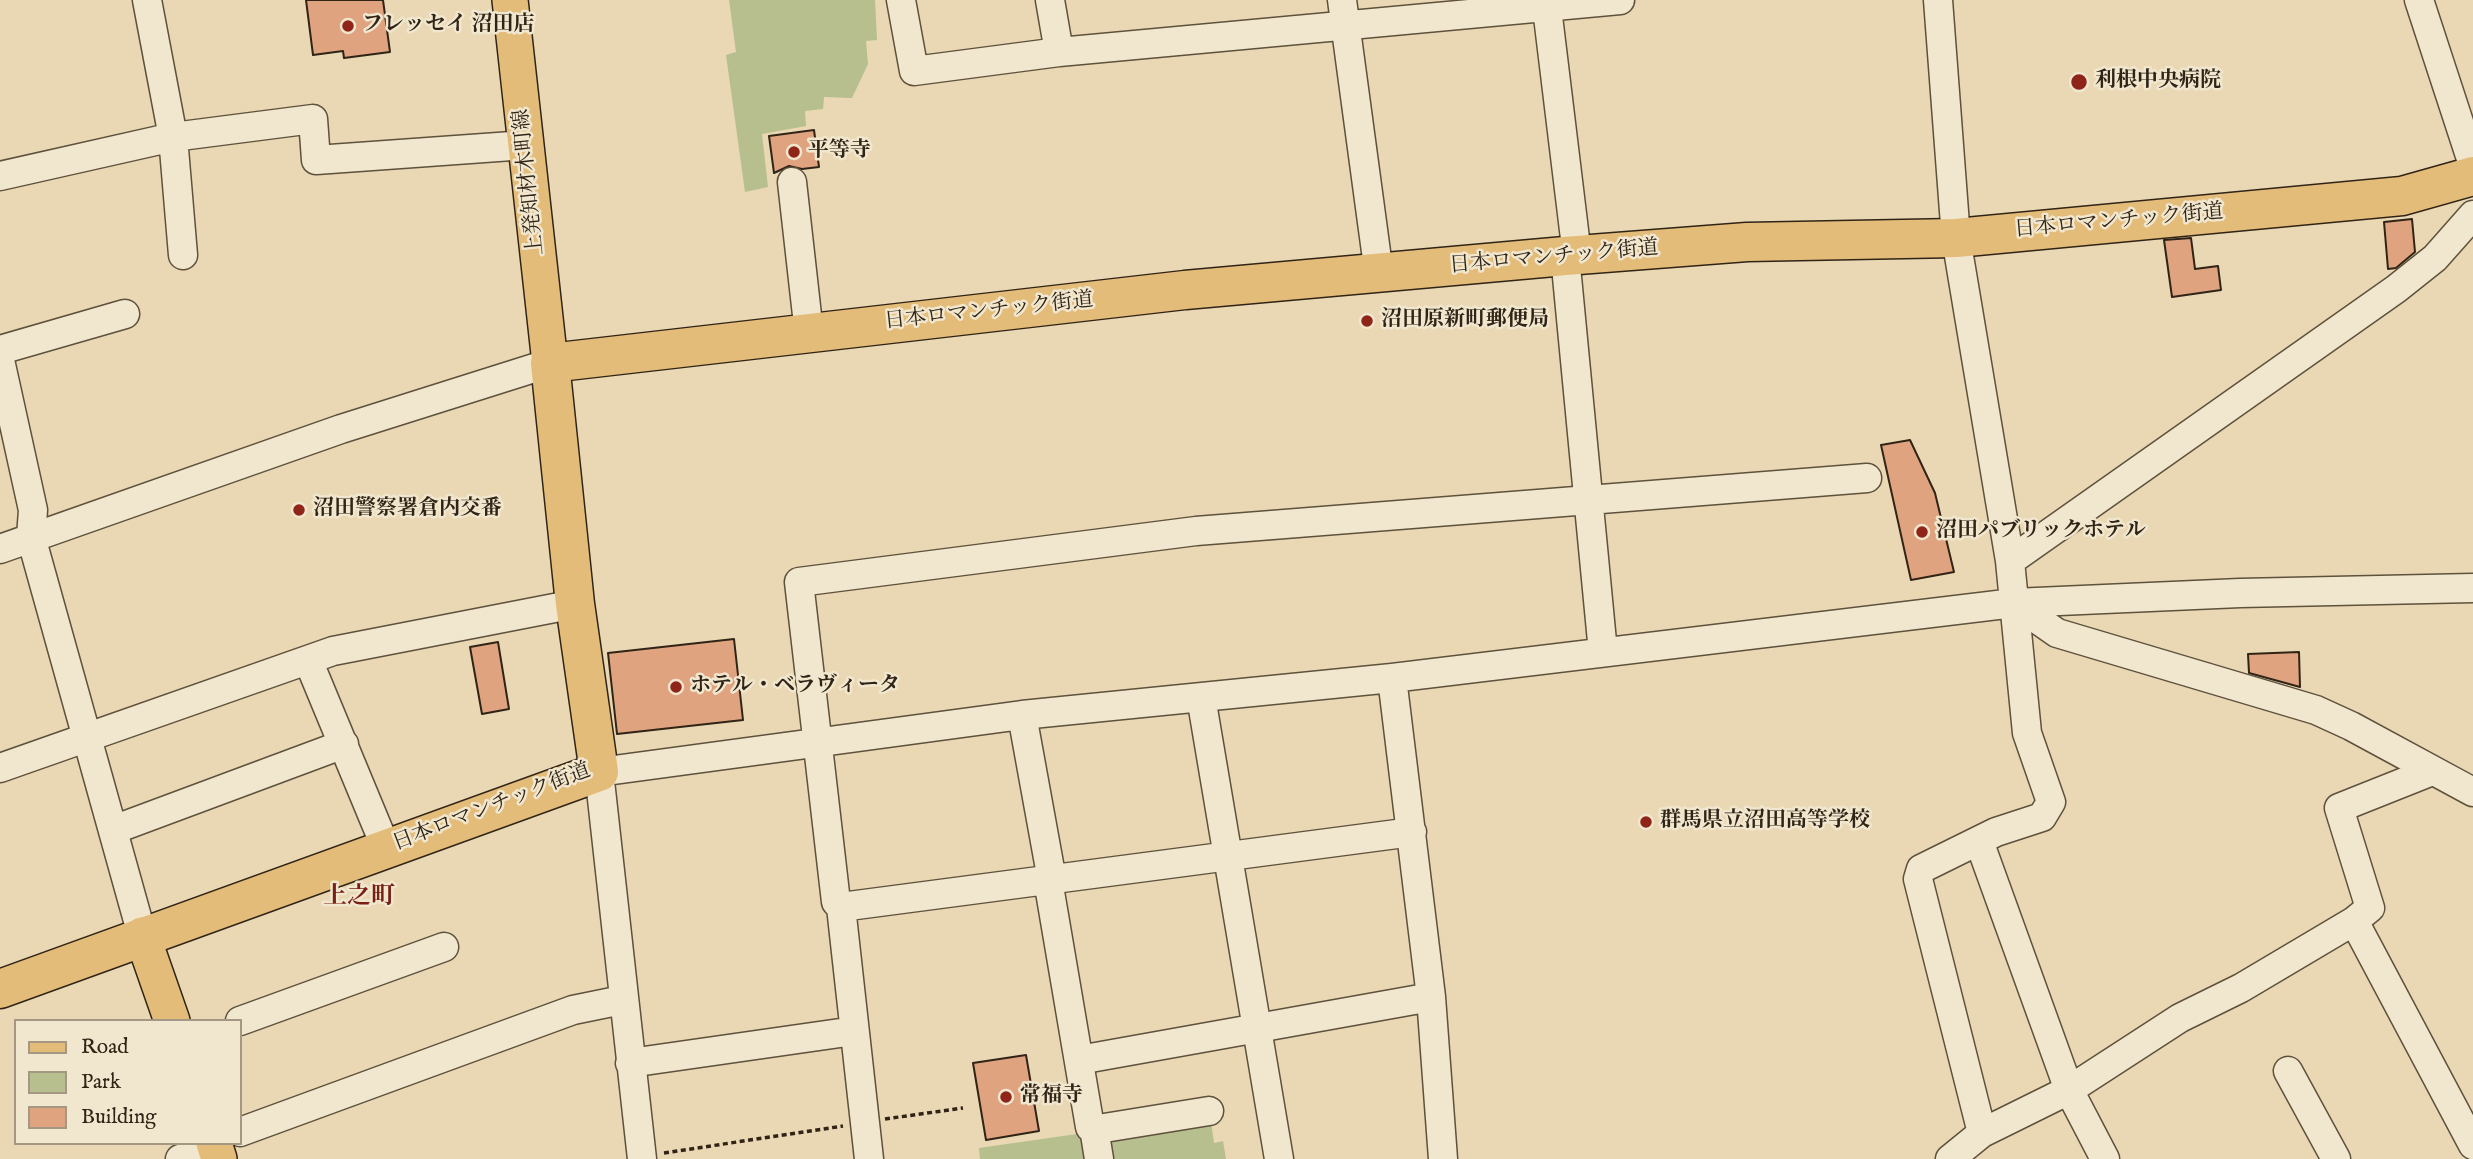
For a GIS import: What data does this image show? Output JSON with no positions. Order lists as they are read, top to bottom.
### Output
{
  "streets": {
    "highway": ["日本ロマンチック街道"],
    "main road": ["上発知材木町線"]
  },
  "crossings": [
    ["上発知材木町線", "日本ロマンチック街道"]
  ],
  "districts": ["上之町"],
  "places": [
    "フレッセイ 沼田店",
    "利根中央病院",
    "平等寺",
    "沼田原新町郵便局",
    "沼田警察署倉内交番",
    "沼田パブリックホテル",
    "ホテル・ベラヴィータ",
    "群馬県立沼田高等学校",
    "常福寺"
  ],
  "legend": ["Road", "Park", "Building"]
}
